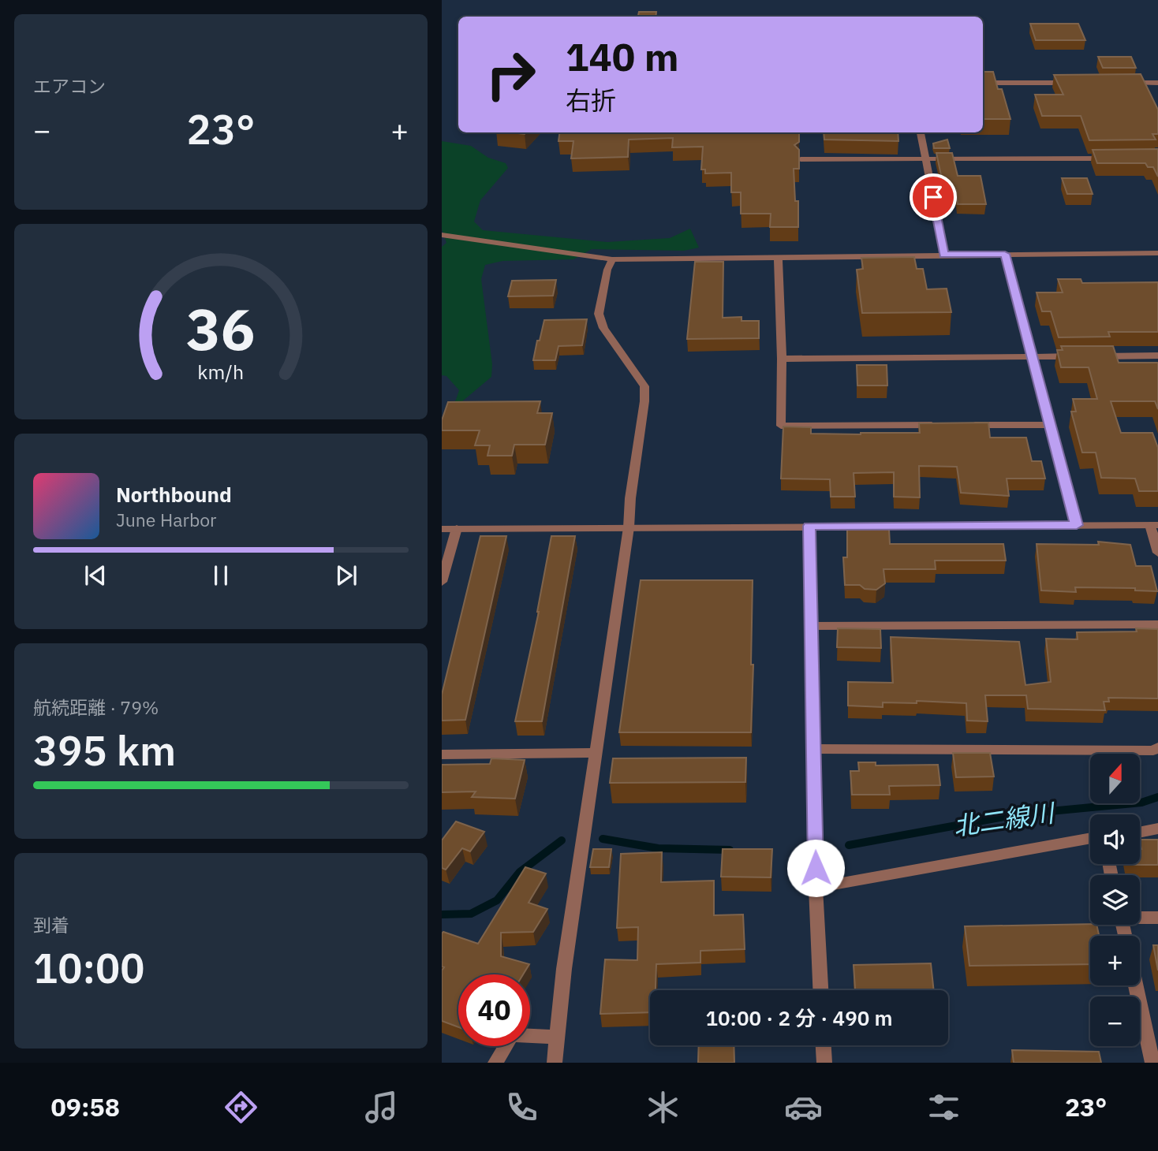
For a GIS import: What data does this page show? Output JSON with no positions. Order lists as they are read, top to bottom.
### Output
{
  "water": ["北二線川"],
  "north": "top",
  "page": {
    "tile": [
      "エアコン",
      ["航続距離 · 79%", "395 km"],
      ["到着", "10:00"]
    ],
    "turn": ["140 m", "右折"],
    "heat": ["−", "23°", "+"],
    "song": ["Northbound", "June Harbor"],
    "map_buttons": ["+", "−"],
    "limit": "40",
    "trip": "10:00 · 2 分 · 490 m",
    "tabs": ["09:58", "23°"],
    "gauge": ["36", "km/h"]
  }
}
